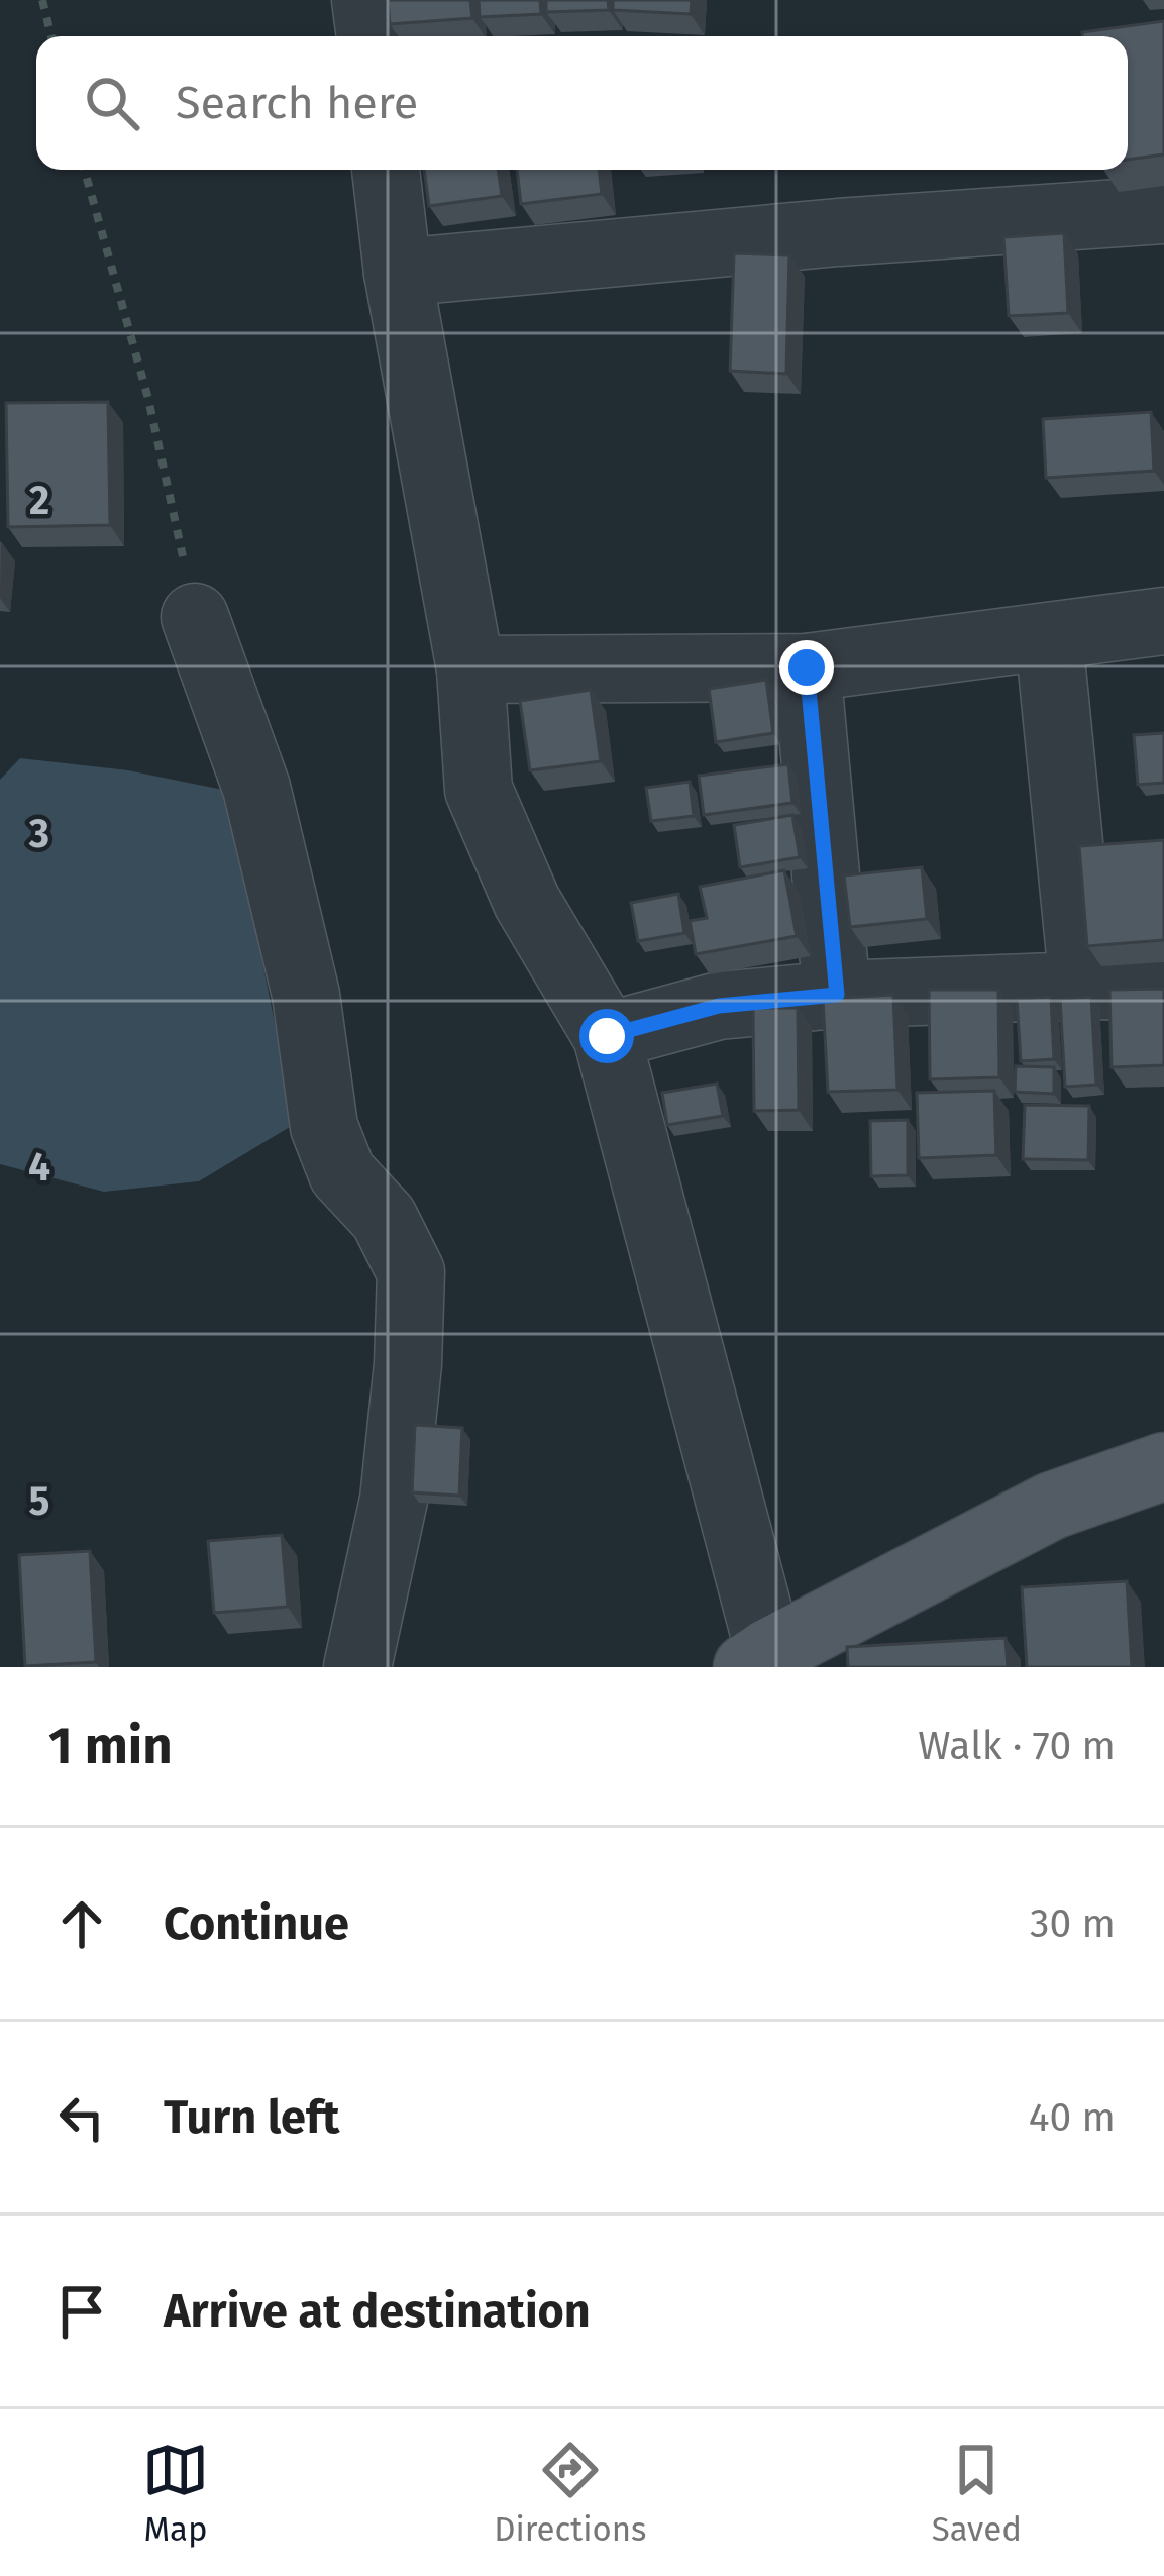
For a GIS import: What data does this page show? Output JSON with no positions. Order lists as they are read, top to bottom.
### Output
{
  "page": {
    "search": "Search here",
    "heading": ["1 min", "Walk · 70 m"],
    "list": [
      ["Continue", "30 m"],
      ["Turn left", "40 m"],
      "Arrive at destination"
    ],
    "nav": ["Map", "Directions", "Saved"]
  },
  "grid": {
    "rows": [
      "2",
      "3",
      "4",
      "5"
    ]
  }
}
